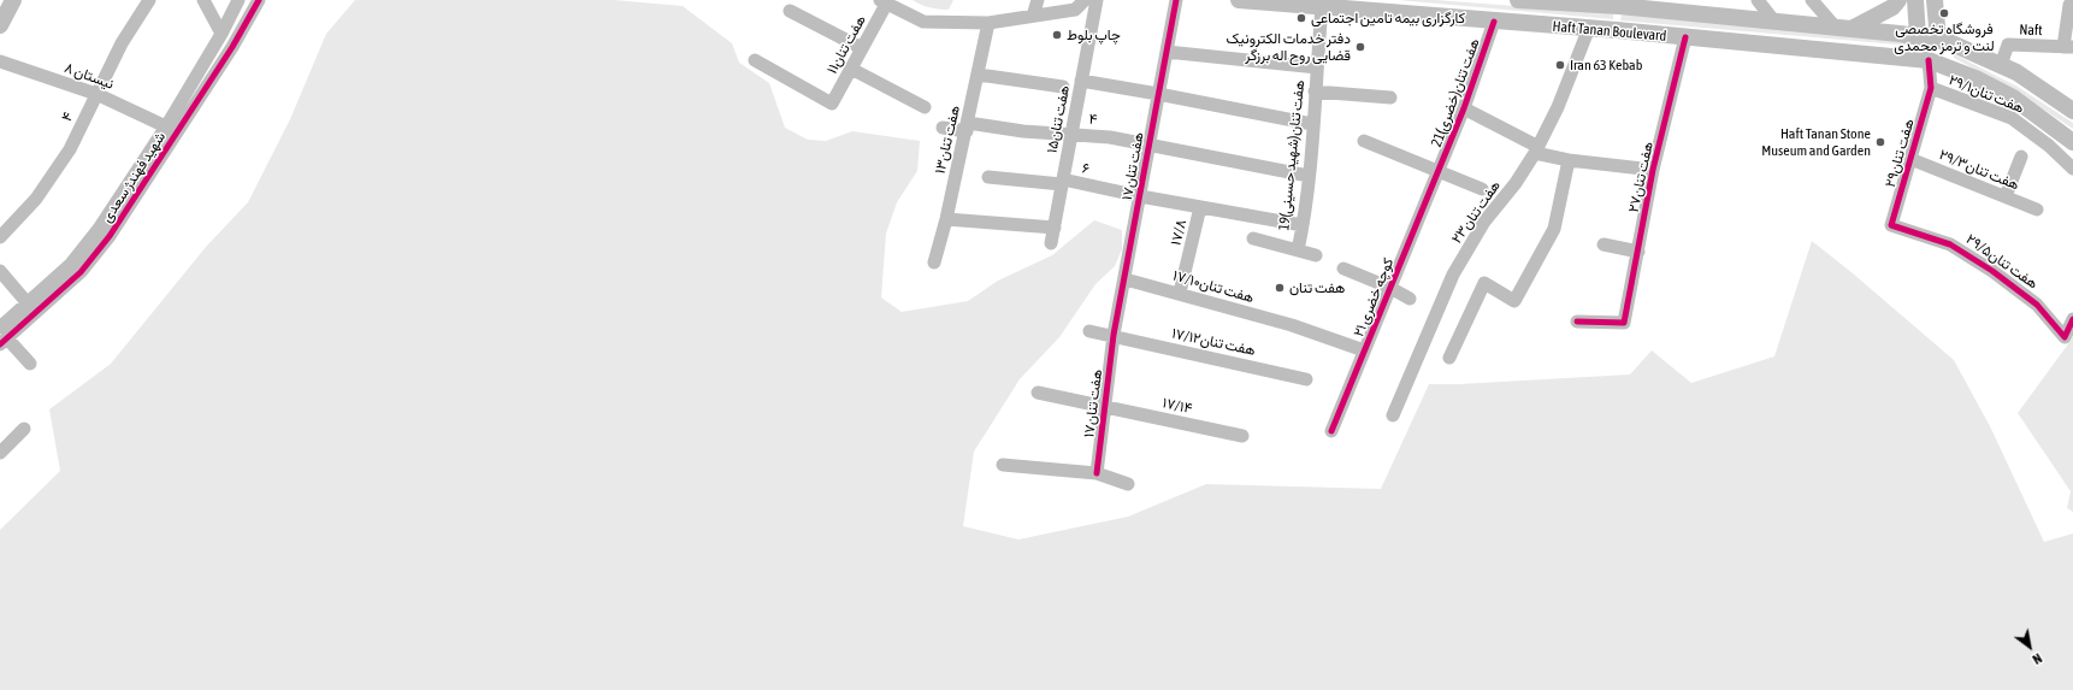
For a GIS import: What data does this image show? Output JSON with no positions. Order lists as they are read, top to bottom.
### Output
{
  "streets": {
    "main road": ["Haft Tanan Boulevard"],
    "street": [
      "Naft",
      "هفت تنان۱۱",
      "نیستان ۸",
      "21هفت تنان(خضری)",
      "۲۹/۱هفت تنان",
      "۴",
      "هفت تنان۱۵",
      "۱۳هفت تنان",
      "هفت تنان۲۹",
      "19هفت تنان(شهید حسینی)",
      "هفت تنان۱۷",
      "۶",
      "۲۹/۳هفت تنان",
      "شهید فهندژ سعدی",
      "هفت تنان۲۷",
      "هفت تنان۲۳",
      "۱۷/۸",
      "۲۹/۵هفت تنان",
      "۱۷/۱۰هفت تنان",
      "کوچه خضری ۲۱",
      "۱۷/۱۲هفت تنان",
      "۱۷هفت تنان",
      "۱۷/۱۴"
    ]
  },
  "crossings": [
    ["Naft", "Haft Tanan Boulevard"],
    ["Haft Tanan Boulevard", "21هفت تنان(خضری)"],
    ["Haft Tanan Boulevard", "19هفت تنان(شهید حسینی)"],
    ["Haft Tanan Boulevard", "هفت تنان۲۷"],
    ["Haft Tanan Boulevard", "هفت تنان۲۳"],
    ["نیستان ۸", "۴"],
    ["نیستان ۸", "شهید فهندژ سعدی"],
    ["21هفت تنان(خضری)", "کوچه خضری ۲۱"],
    ["۲۹/۱هفت تنان", "هفت تنان۲۹"],
    ["۴", "هفت تنان۱۵"],
    ["۴", "۱۳هفت تنان"],
    ["۴", "19هفت تنان(شهید حسینی)"],
    ["۴", "هفت تنان۱۷"],
    ["هفت تنان۱۵", "۶"],
    ["هفت تنان۲۹", "۲۹/۳هفت تنان"],
    ["هفت تنان۲۹", "۲۹/۵هفت تنان"],
    ["19هفت تنان(شهید حسینی)", "۶"],
    ["هفت تنان۱۷", "۶"],
    ["هفت تنان۱۷", "۱۷/۱۰هفت تنان"],
    ["هفت تنان۱۷", "۱۷/۱۲هفت تنان"],
    ["هفت تنان۱۷", "۱۷هفت تنان"],
    ["۶", "۱۷/۸"],
    ["۱۷/۸", "۱۷/۱۰هفت تنان"],
    ["۱۷/۱۰هفت تنان", "کوچه خضری ۲۱"],
    ["۱۷/۱۲هفت تنان", "۱۷هفت تنان"],
    ["۱۷هفت تنان", "۱۷/۱۴"]
  ],
  "places": [
    "فروشگاه تخصصی لنت و ترمز محمدی",
    "کارگزاری بیمه تامین اجتماعی",
    "چاپ بلوط",
    "دفتر خدمات الکترونیک قضایی روح اله برزگر",
    "Iran 63 Kebab",
    "Haft Tanan Stone Museum and Garden",
    "هفت تنان"
  ],
  "north": "bottom right"
}
